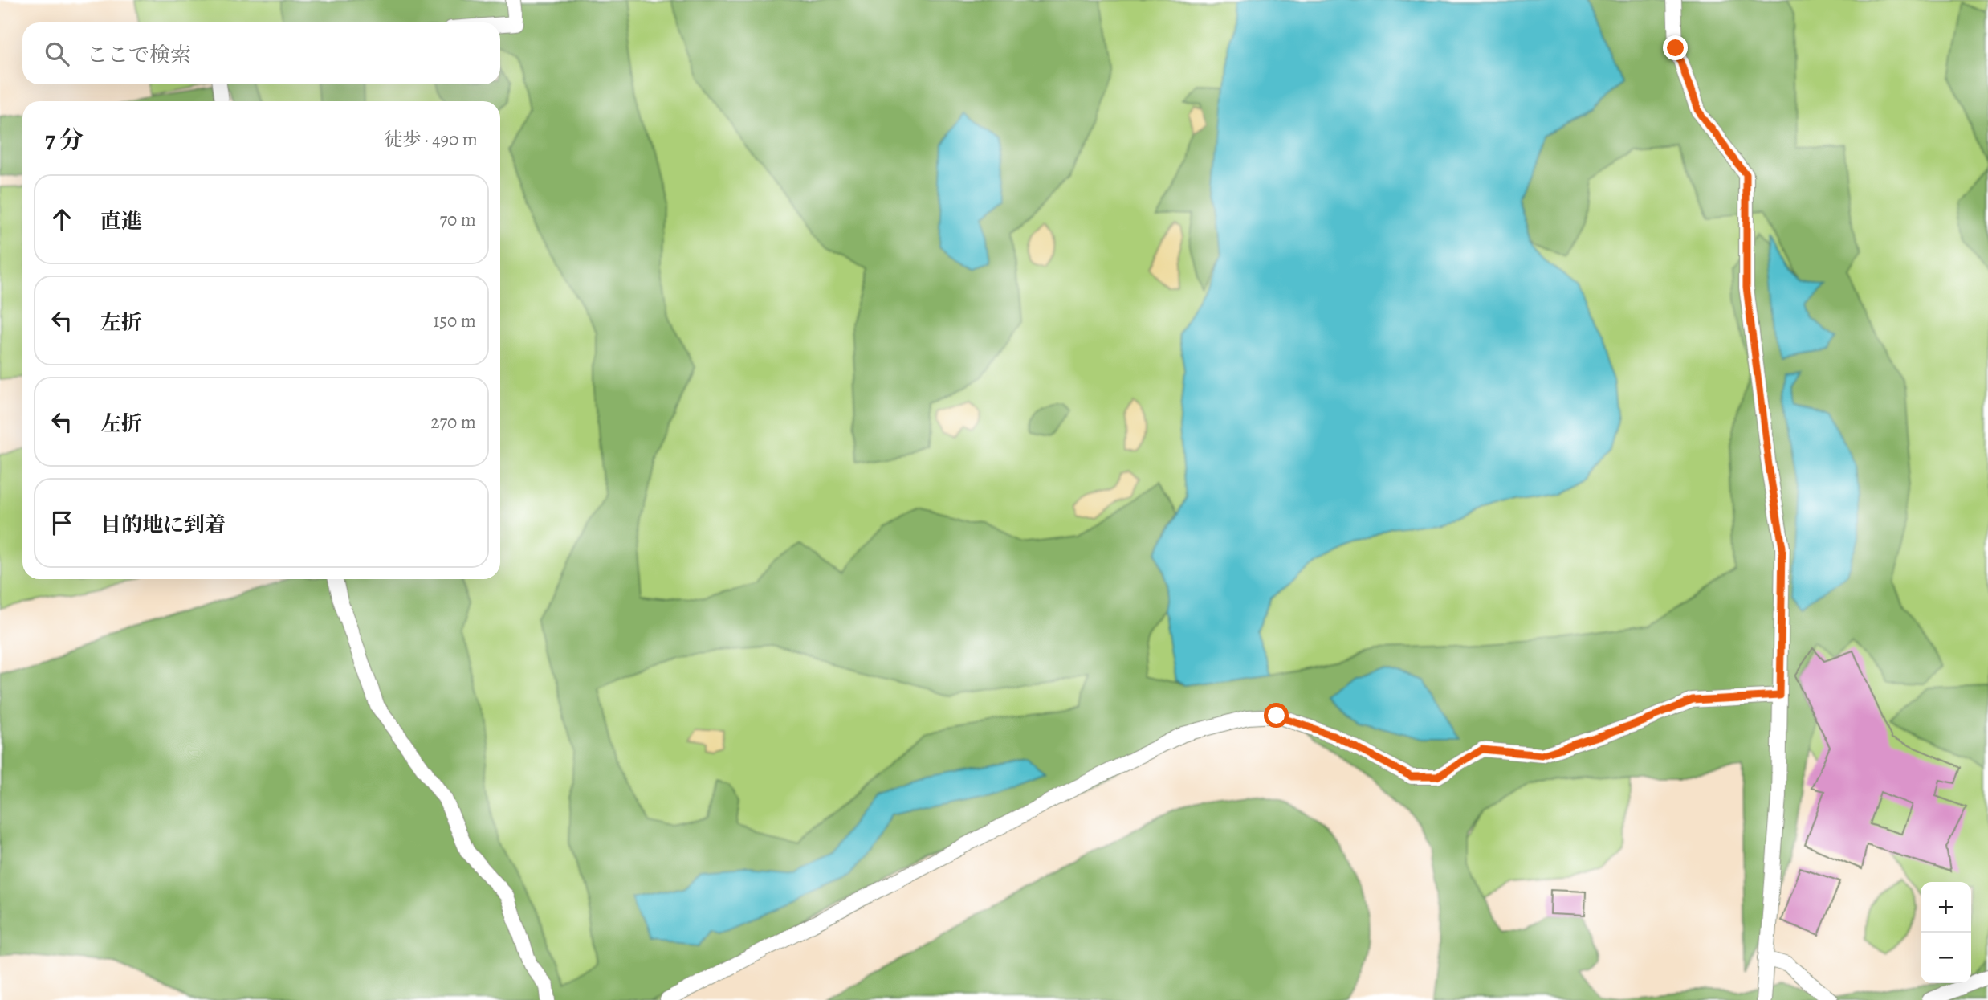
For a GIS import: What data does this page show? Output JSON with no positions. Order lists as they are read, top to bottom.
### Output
{
  "page": {
    "search": "ここで検索",
    "heading": ["7 分", "徒歩 · 490 m"],
    "list": [
      ["直進", "70 m"],
      ["左折", "150 m"],
      ["左折", "270 m"],
      "目的地に到着"
    ],
    "map_buttons": ["+", "−"]
  }
}
